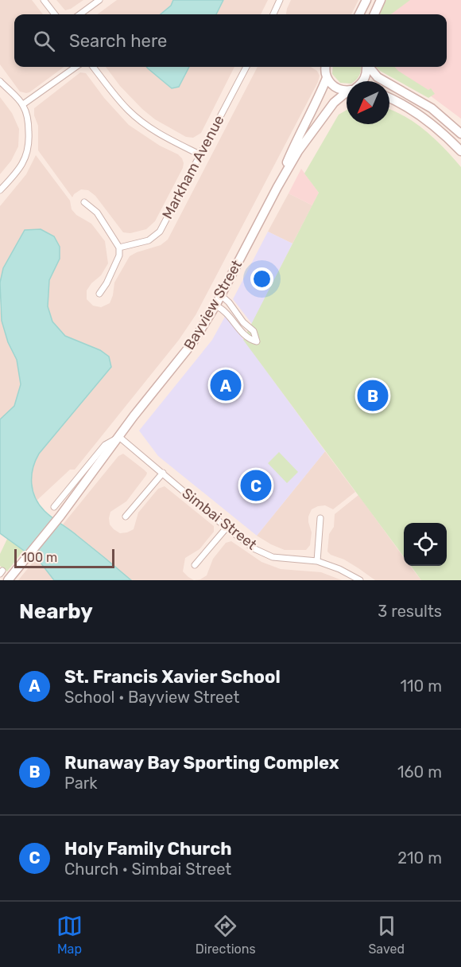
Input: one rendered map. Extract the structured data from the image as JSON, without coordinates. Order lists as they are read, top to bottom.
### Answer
{
  "streets": {
    "main road": ["Bayview Street"],
    "street": ["Markham Avenue", "Simbai Street"]
  },
  "crossings": [
    ["Bayview Street", "Simbai Street"]
  ],
  "scale_bar": "100 m",
  "north": "bottom left",
  "page": {
    "search": "Search here",
    "pins": ["A", "B", "C"],
    "scale": "100 m",
    "heading": ["Nearby", "3 results"],
    "list": [
      {
        "mark": "A",
        "name": "St. Francis Xavier School",
        "note": "School · Bayview Street",
        "value": "110 m"
      },
      {
        "mark": "B",
        "name": "Runaway Bay Sporting Complex",
        "note": "Park",
        "value": "160 m"
      },
      {
        "mark": "C",
        "name": "Holy Family Church",
        "note": "Church · Simbai Street",
        "value": "210 m"
      }
    ],
    "nav": ["Map", "Directions", "Saved"]
  }
}
